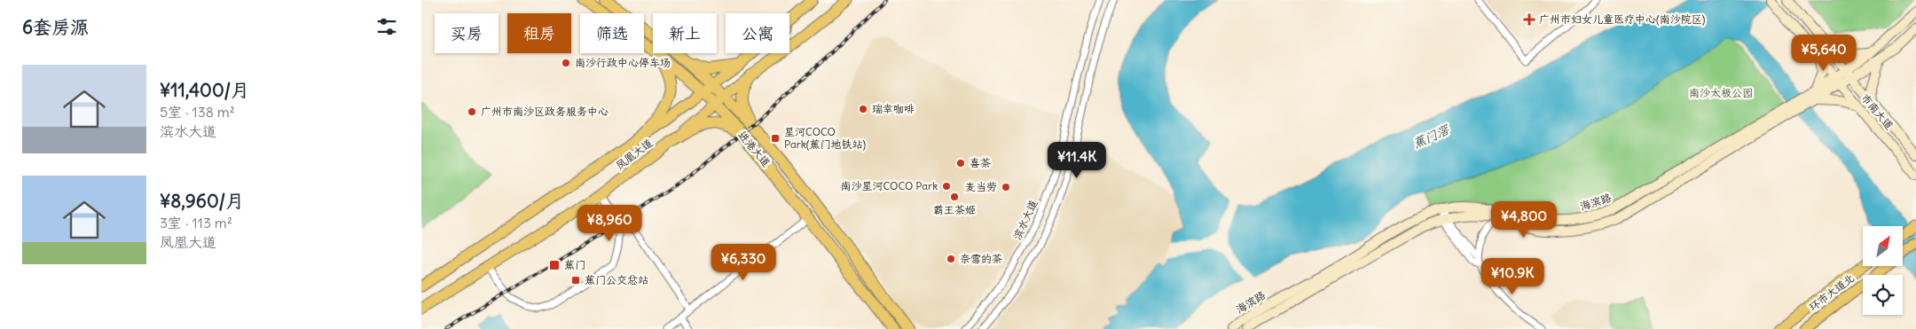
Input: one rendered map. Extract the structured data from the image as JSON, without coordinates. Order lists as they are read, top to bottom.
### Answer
{
  "streets": {
    "highway": ["进港大道"],
    "main road": ["凤凰大道", "环市大道北"],
    "street": ["市南大道", "海滨路", "滨水大道"]
  },
  "crossings": [
    ["市南大道", "海滨路"],
    ["进港大道", "凤凰大道"]
  ],
  "water": ["蕉门滘"],
  "parks": ["南沙太极公园"],
  "places": {
    "health": ["广州市妇女儿童医疗中心(南沙院区)"],
    "other": [
      "南沙行政中心停车场",
      "瑞幸咖啡",
      "广州市南沙区政务服务中心",
      "喜茶",
      "南沙星河COCO Park",
      "麦当劳",
      "霸王茶姬",
      "奈雪的茶"
    ],
    "transit": ["星河COCO Park(蕉门地铁站)", "蕉门", "蕉门公交总站"]
  },
  "north": "top right",
  "page": {
    "heading": "6套房源",
    "chip": [
      "买房",
      "租房",
      "筛选",
      "新上",
      "公寓"
    ],
    "price": [
      "¥5,640",
      "¥11.4K",
      "¥4,800",
      "¥8,960",
      "¥6,330",
      "¥10.9K"
    ],
    "list": [
      {
        "name": "¥11,400/月",
        "note": "5室 · 138 m² · 滨水大道"
      },
      {
        "name": "¥8,960/月",
        "note": "3室 · 113 m² · 凤凰大道"
      }
    ]
  }
}
